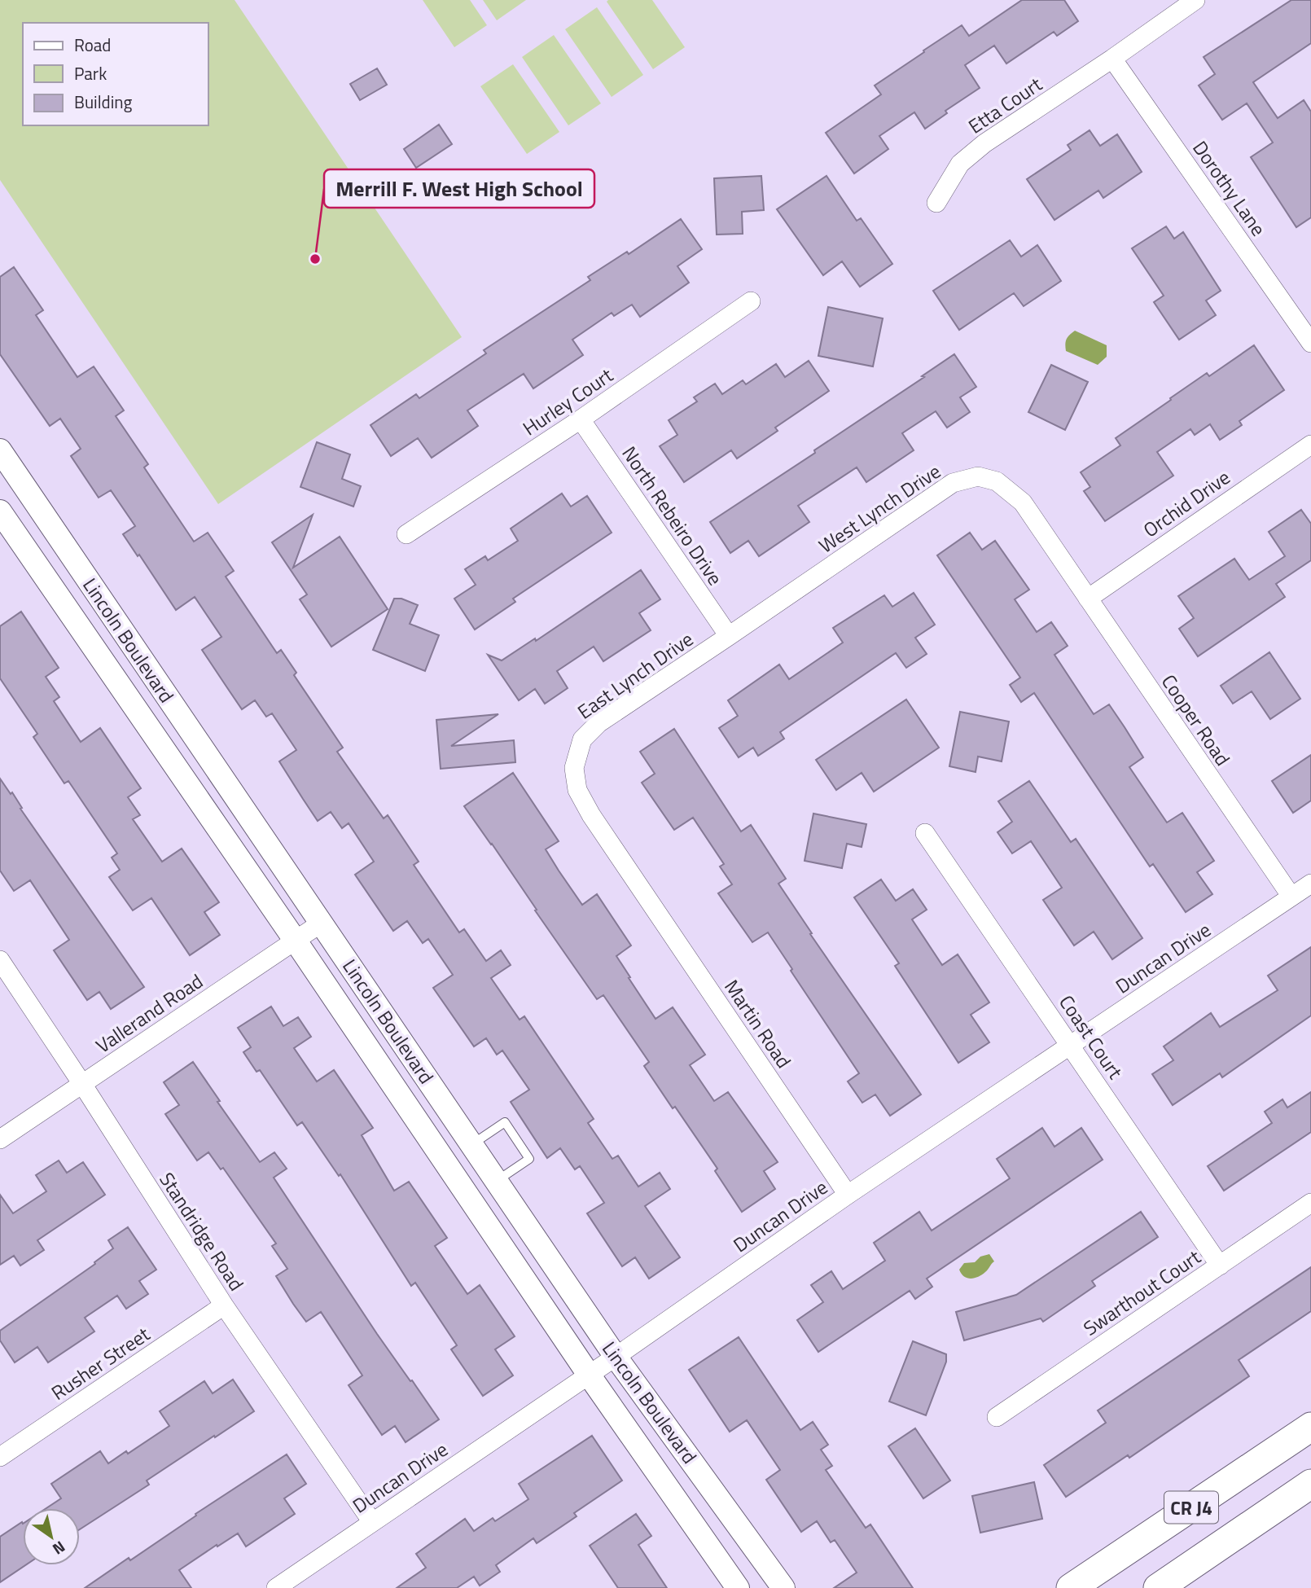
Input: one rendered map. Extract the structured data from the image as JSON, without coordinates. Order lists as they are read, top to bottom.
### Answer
{
  "streets": {
    "main road": ["CR J4"],
    "street": [
      "Etta Court",
      "Dorothy Lane",
      "Hurley Court",
      "Orchid Drive",
      "West Lynch Drive",
      "North Rebeiro Drive",
      "Lincoln Boulevard",
      "East Lynch Drive",
      "Cooper Road",
      "Duncan Drive",
      "Vallerand Road",
      "Martin Road",
      "Coast Court",
      "Standridge Road",
      "Swarthout Court",
      "Rusher Street"
    ]
  },
  "crossings": [
    ["Etta Court", "Dorothy Lane"],
    ["Hurley Court", "North Rebeiro Drive"],
    ["Orchid Drive", "Cooper Road"],
    ["West Lynch Drive", "North Rebeiro Drive"],
    ["West Lynch Drive", "East Lynch Drive"],
    ["West Lynch Drive", "Cooper Road"],
    ["North Rebeiro Drive", "East Lynch Drive"],
    ["Lincoln Boulevard", "Duncan Drive"],
    ["Lincoln Boulevard", "Vallerand Road"],
    ["East Lynch Drive", "Martin Road"],
    ["Cooper Road", "Duncan Drive"],
    ["Duncan Drive", "Martin Road"],
    ["Duncan Drive", "Coast Court"],
    ["Duncan Drive", "Standridge Road"],
    ["Vallerand Road", "Standridge Road"],
    ["Coast Court", "Swarthout Court"],
    ["Standridge Road", "Rusher Street"]
  ],
  "places": ["Merrill F. West High School"],
  "legend": ["Road", "Park", "Building"],
  "north": "bottom right"
}
